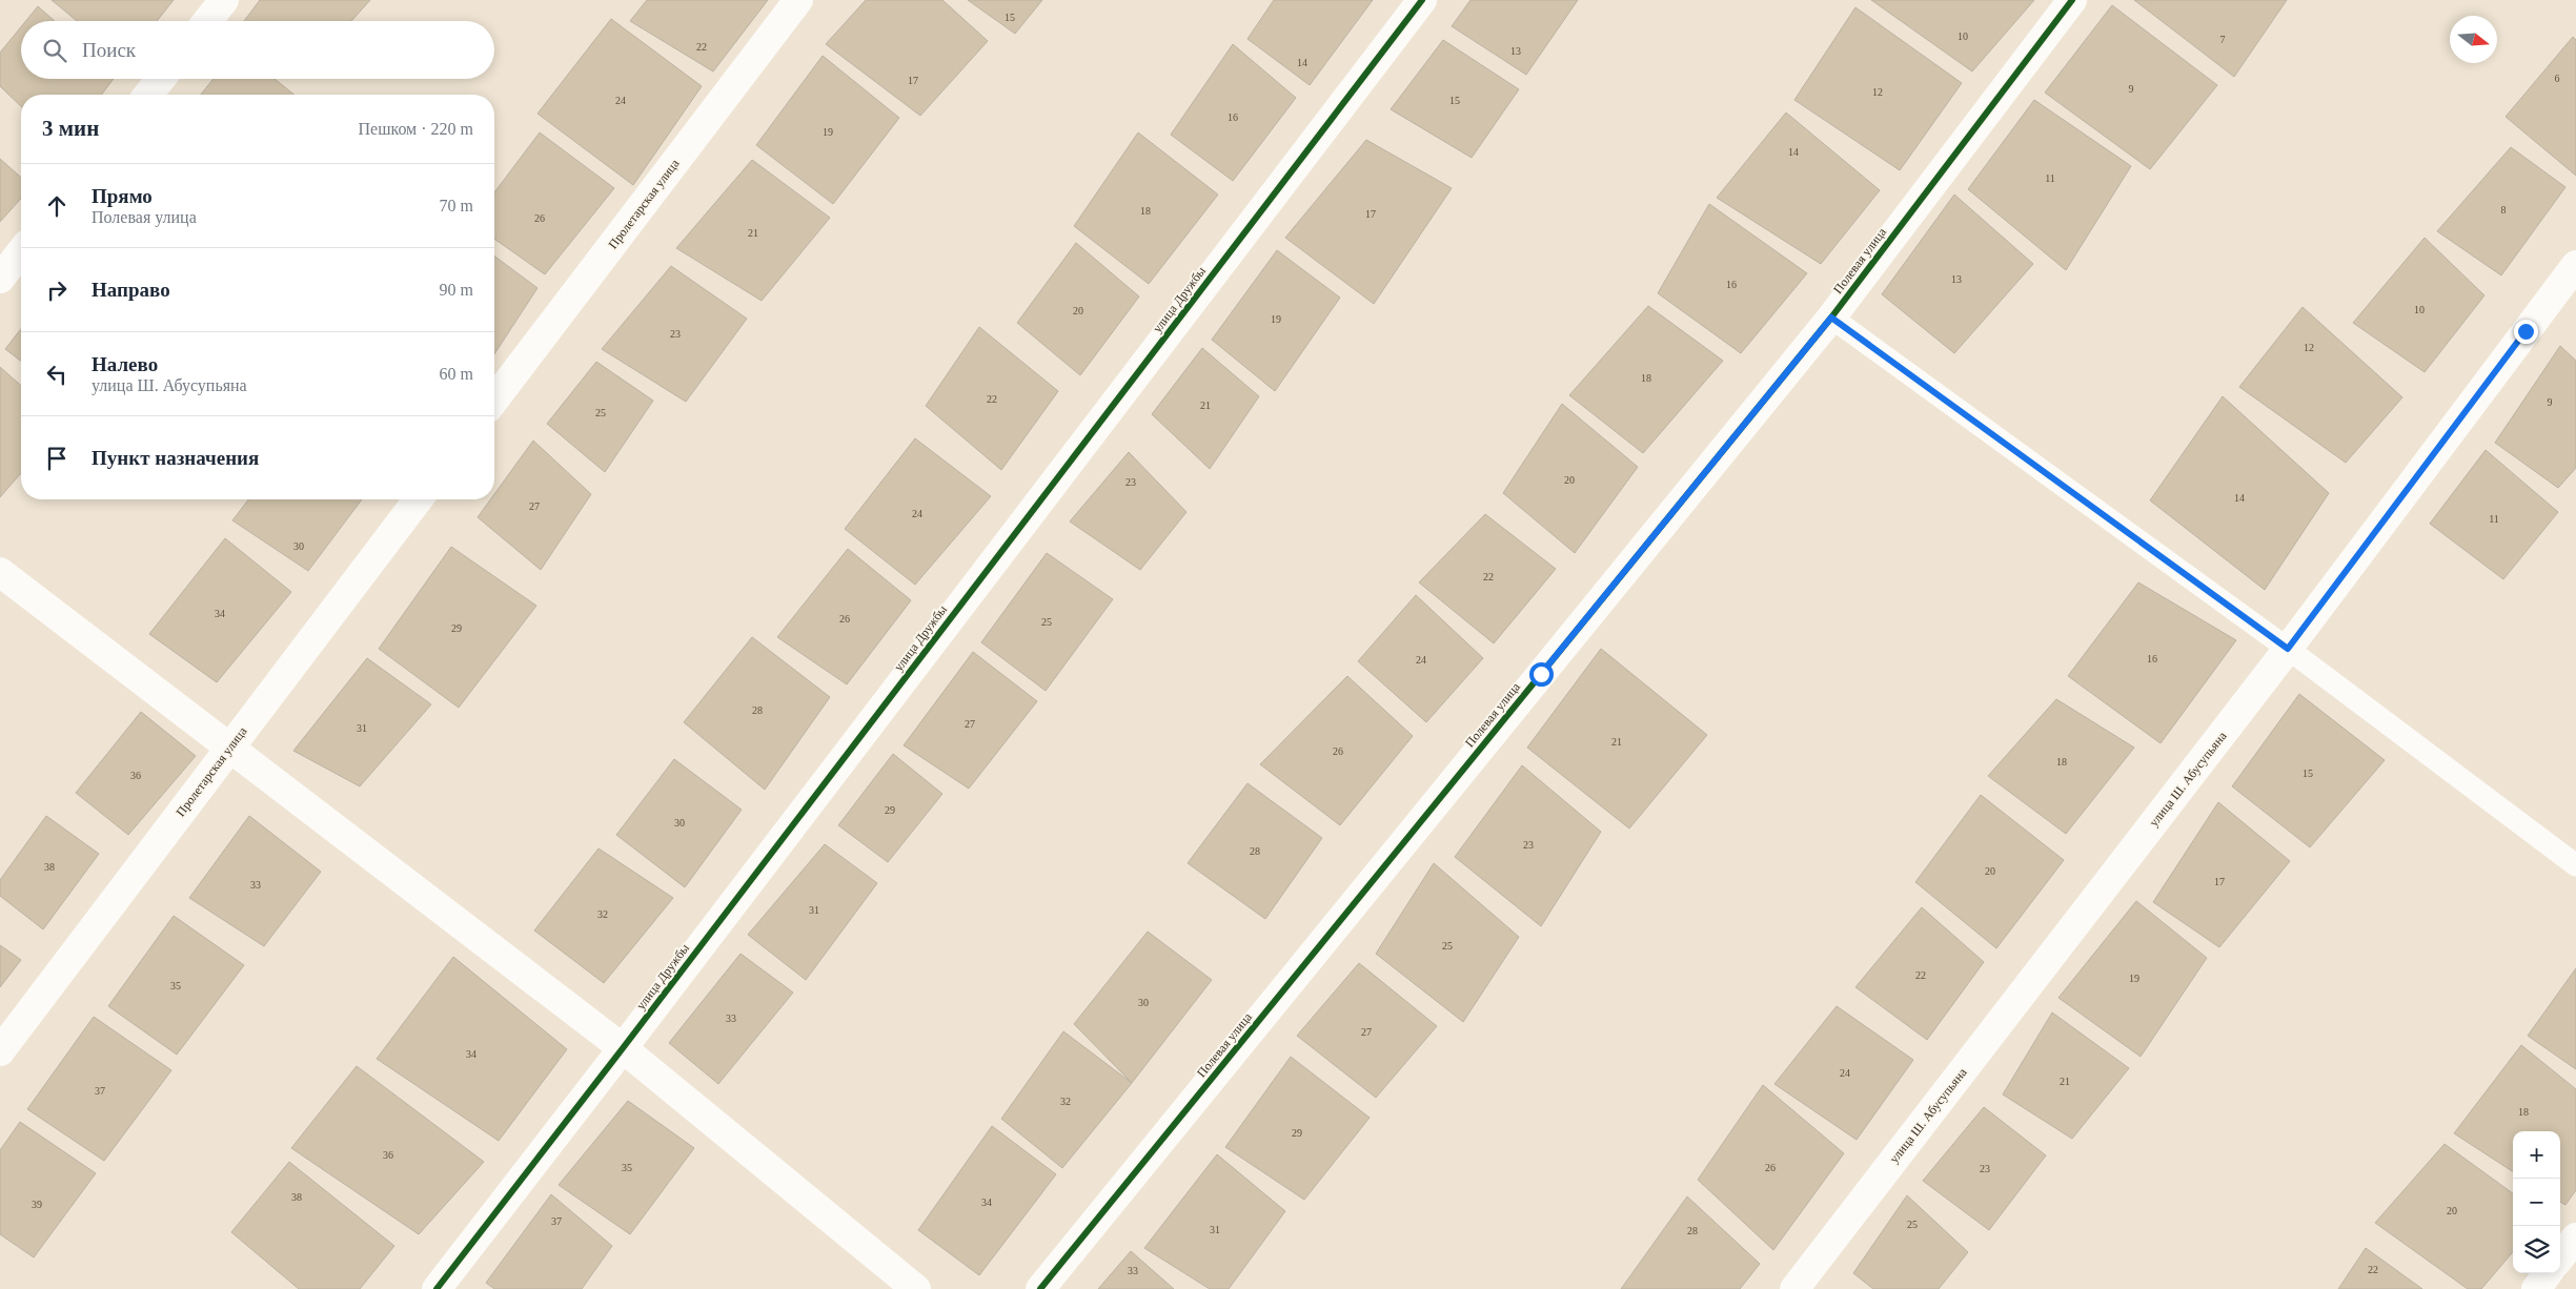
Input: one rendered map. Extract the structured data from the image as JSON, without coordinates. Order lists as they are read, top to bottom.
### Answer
{
  "streets": {
    "street": [
      "Пролетарская улица",
      "Полевая улица",
      "улица Дружбы",
      "улица Ш. Абусупьяна"
    ]
  },
  "house_numbers": [
    "15",
    "10",
    "7",
    "22",
    "13",
    "14",
    "6",
    "17",
    "9",
    "12",
    "24",
    "15",
    "16",
    "19",
    "14",
    "11",
    "8",
    "18",
    "17",
    "26",
    "21",
    "13",
    "16",
    "10",
    "20",
    "19",
    "23",
    "12",
    "18",
    "22",
    "9",
    "21",
    "25",
    "20",
    "23",
    "14",
    "27",
    "24",
    "11",
    "30",
    "22",
    "34",
    "26",
    "25",
    "29",
    "16",
    "24",
    "28",
    "27",
    "31",
    "21",
    "26",
    "18",
    "15",
    "36",
    "29",
    "30",
    "23",
    "28",
    "38",
    "20",
    "17",
    "33",
    "31",
    "32",
    "25",
    "22",
    "19",
    "35",
    "30",
    "33",
    "27",
    "34",
    "24",
    "21",
    "37",
    "32",
    "18",
    "29",
    "36",
    "35",
    "26",
    "23",
    "38",
    "34",
    "39",
    "20",
    "37",
    "25",
    "31",
    "28",
    "22",
    "33"
  ],
  "north": "right",
  "page": {
    "search": "Поиск",
    "heading": ["3 мин", "Пешком · 220 m"],
    "list": [
      ["Прямо", "Полевая улица", "70 m"],
      ["Направо", "90 m"],
      ["Налево", "улица Ш. Абусупьяна", "60 m"],
      "Пункт назначения"
    ],
    "map_buttons": ["+", "−"]
  }
}
